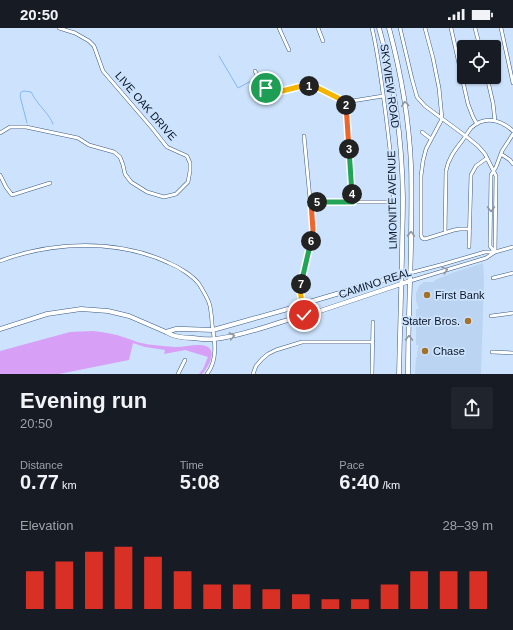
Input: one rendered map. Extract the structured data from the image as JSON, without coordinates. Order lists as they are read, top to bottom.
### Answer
{
  "streets": {
    "main road": ["LIMONITE AVENUE", "CAMINO REAL"],
    "street": ["SKYVIEW ROAD", "LIVE OAK DRIVE"]
  },
  "crossings": [
    ["LIMONITE AVENUE", "CAMINO REAL"]
  ],
  "places": ["First Bank", "Stater Bros.", "Chase"],
  "page": {
    "status": "20:50",
    "pins": [
      "1",
      "2",
      "3",
      "4",
      "5",
      "6",
      "7"
    ],
    "heading": ["Evening run", "20:50"],
    "stats": [
      ["Distance", "0.77 km"],
      ["Time", "5:08"],
      ["Pace", "6:40 /km"]
    ],
    "chart": ["Elevation", "28–39 m"]
  }
}
